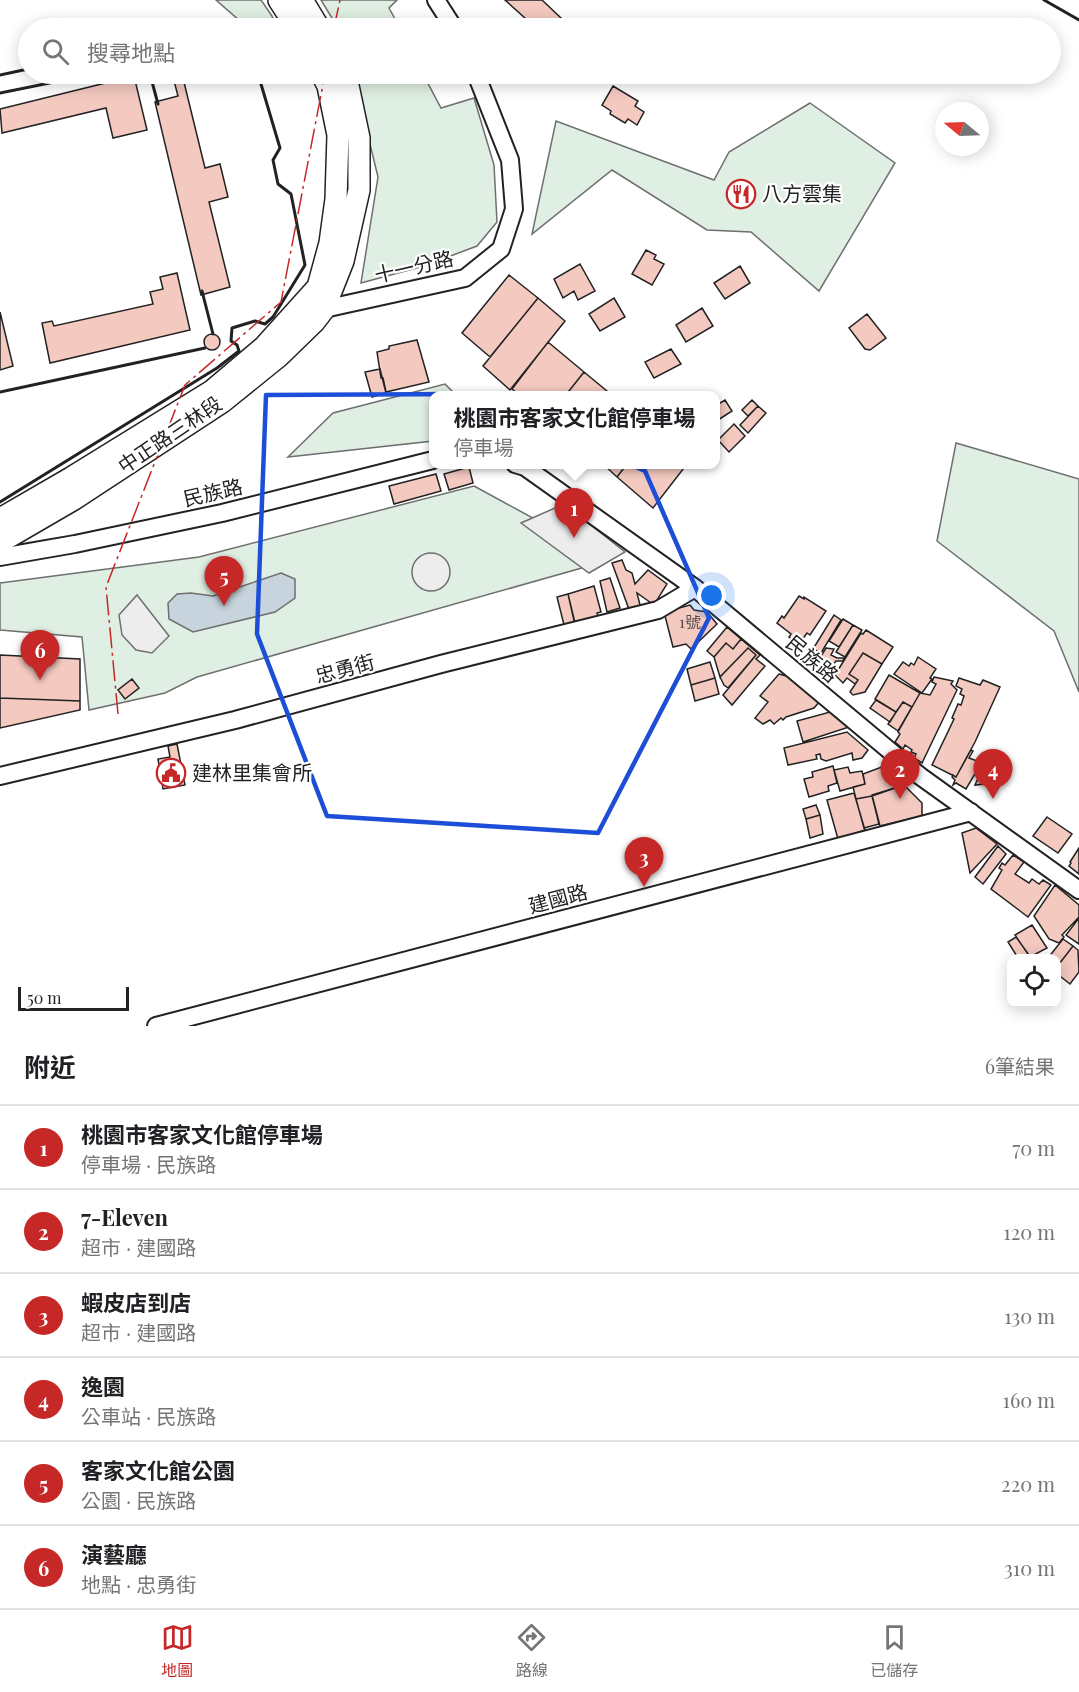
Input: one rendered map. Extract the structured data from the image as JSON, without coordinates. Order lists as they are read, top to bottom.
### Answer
{
  "streets": {
    "main road": ["中正路三林段"],
    "street": [
      "十一分路",
      "民族路",
      "忠勇街",
      "建國路"
    ]
  },
  "crossings": [
    ["十一分路", "中正路三林段"],
    ["民族路", "忠勇街"],
    ["民族路", "建國路"]
  ],
  "places": {
    "restaurant": ["八方雲集"],
    "public building": ["建林里集會所"]
  },
  "house_numbers": ["1號"],
  "scale_bar": "50 m",
  "north": "left",
  "page": {
    "search": "搜尋地點",
    "popup": ["桃園市客家文化館停車場", "停車場"],
    "pins": [
      "1",
      "5",
      "6",
      "2",
      "4",
      "3"
    ],
    "scale": "50 m",
    "heading": ["附近", "6筆結果"],
    "list": [
      {
        "mark": "1",
        "name": "桃園市客家文化館停車場",
        "note": "停車場 · 民族路",
        "value": "70 m"
      },
      {
        "mark": "2",
        "name": "7-Eleven",
        "note": "超市 · 建國路",
        "value": "120 m"
      },
      {
        "mark": "3",
        "name": "蝦皮店到店",
        "note": "超市 · 建國路",
        "value": "130 m"
      },
      {
        "mark": "4",
        "name": "逸園",
        "note": "公車站 · 民族路",
        "value": "160 m"
      },
      {
        "mark": "5",
        "name": "客家文化館公園",
        "note": "公園 · 民族路",
        "value": "220 m"
      },
      {
        "mark": "6",
        "name": "演藝廳",
        "note": "地點 · 忠勇街",
        "value": "310 m"
      }
    ],
    "nav": ["地圖", "路線", "已儲存"]
  }
}
